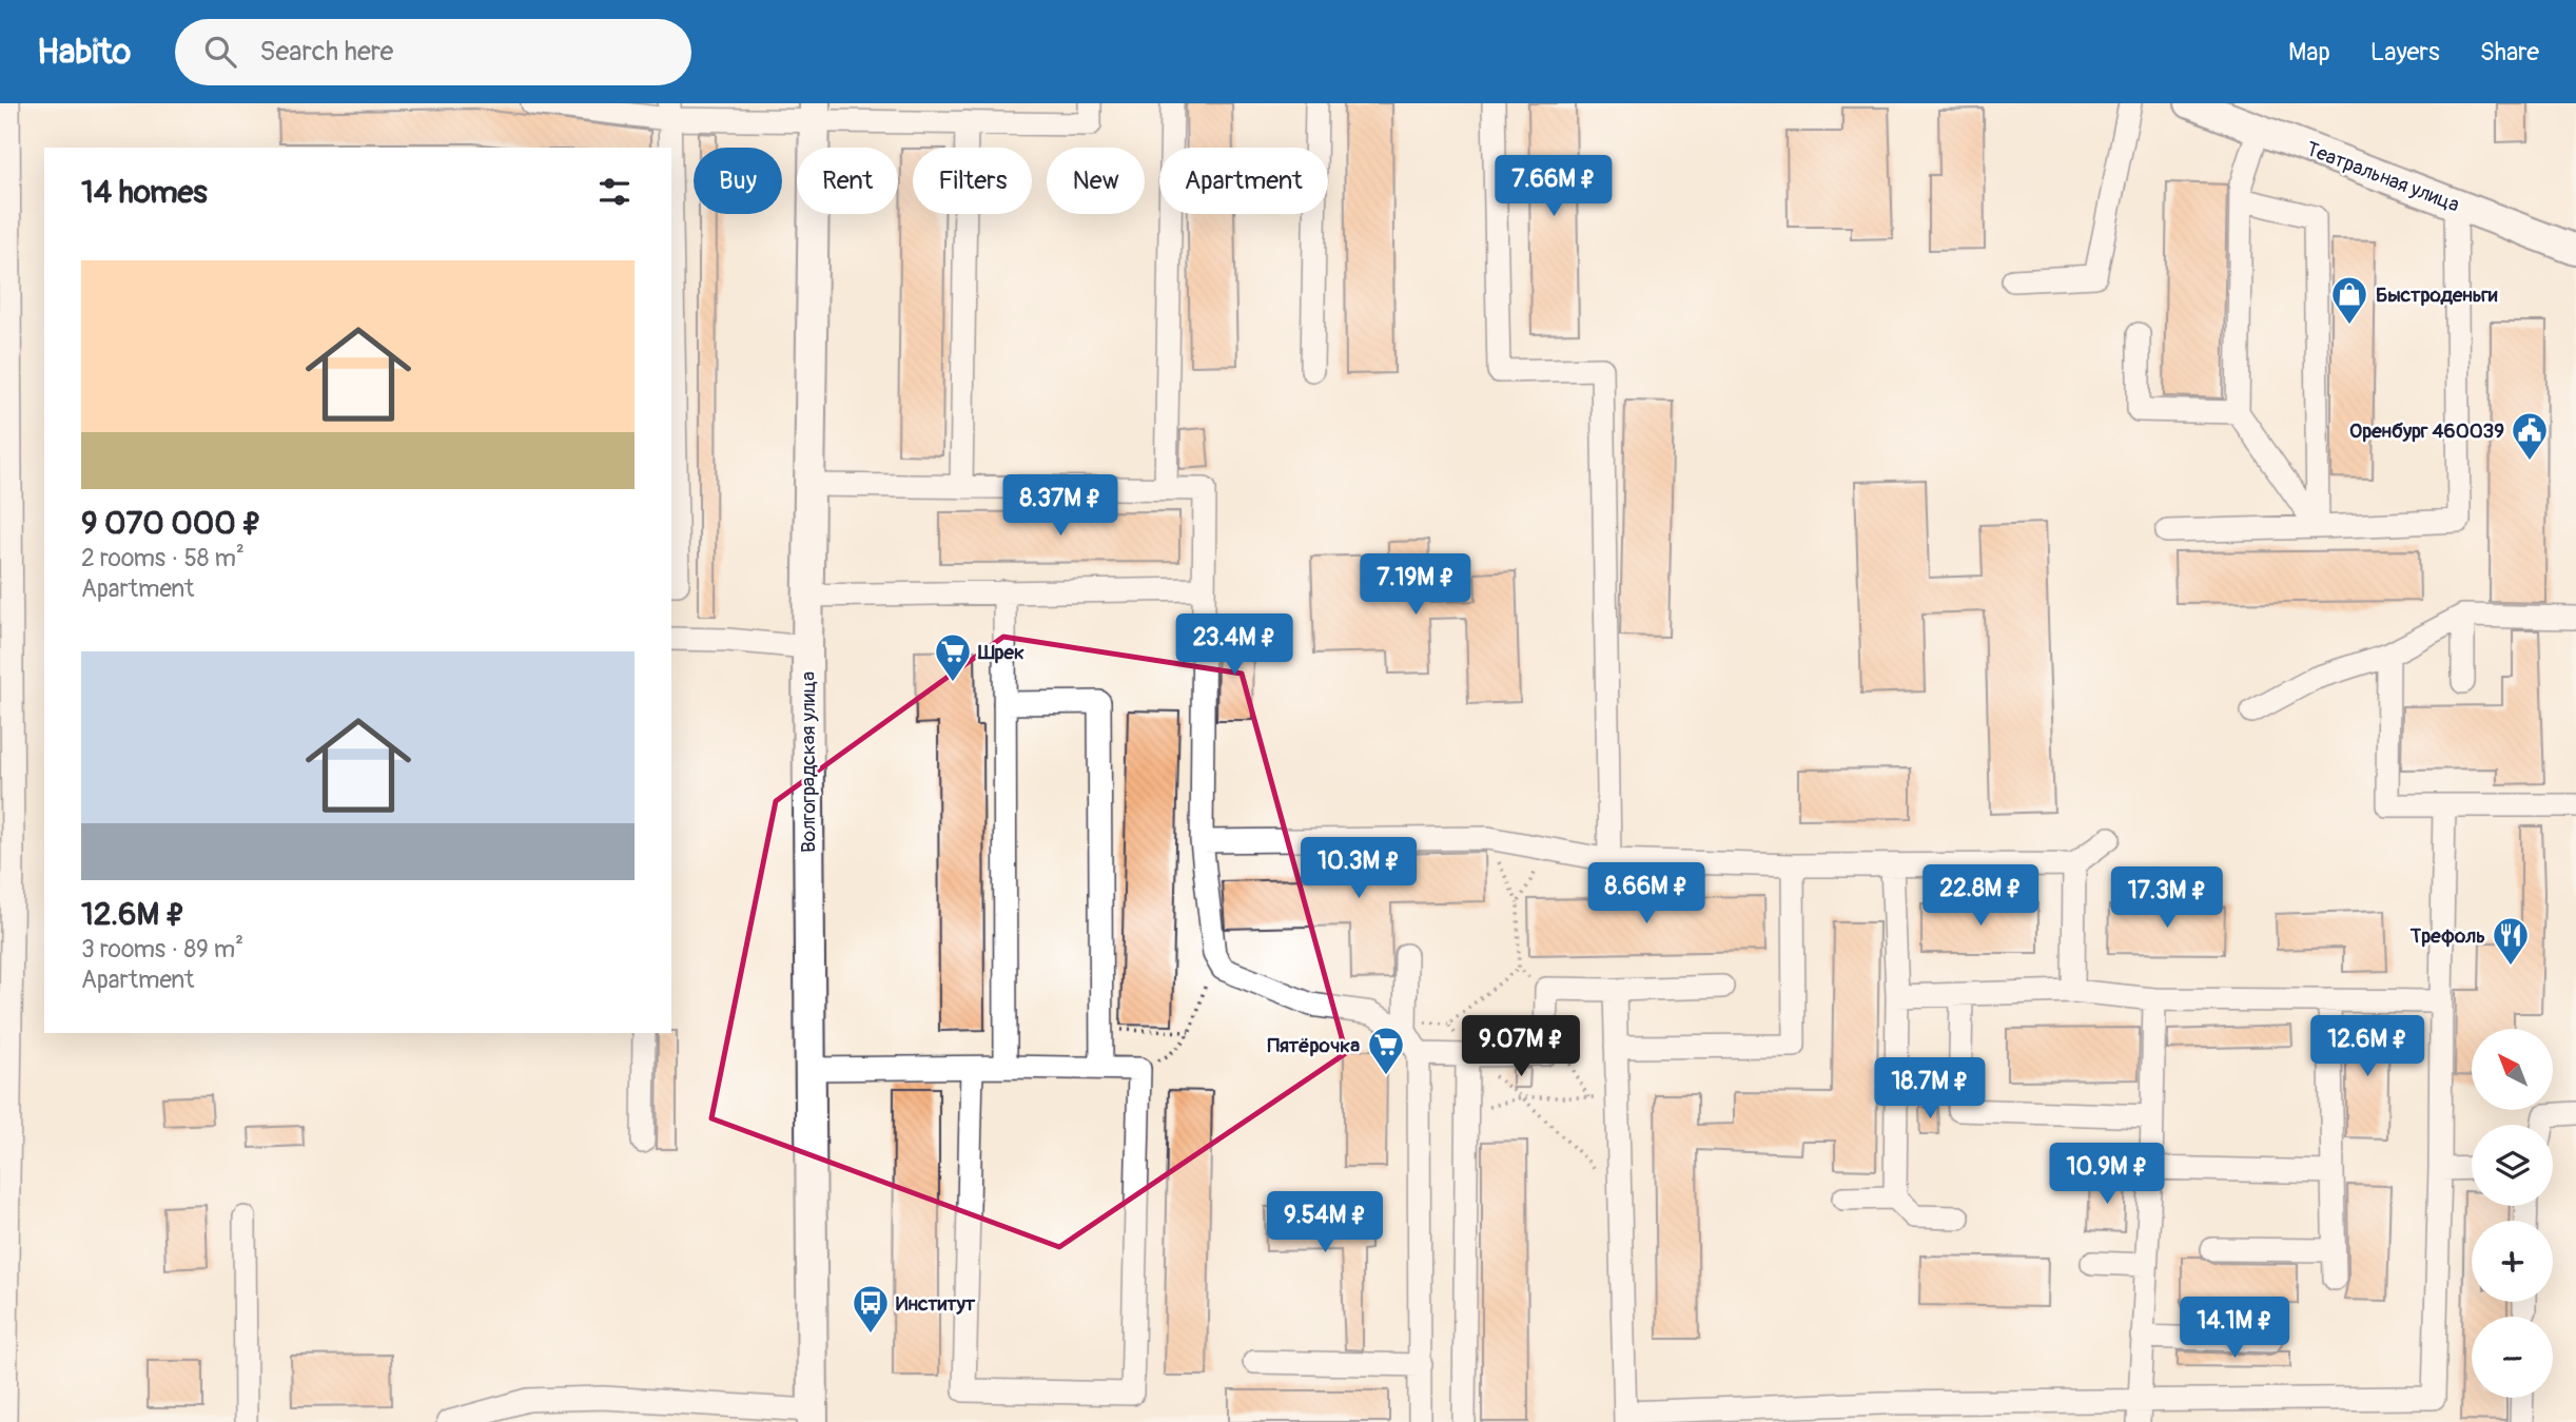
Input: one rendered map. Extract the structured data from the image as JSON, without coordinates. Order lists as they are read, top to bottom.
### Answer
{
  "streets": {
    "main road": ["Театральная улица", "Волгоградская улица"]
  },
  "places": {
    "shop": ["Быстроденьги"],
    "public building": ["Оренбург 460039"],
    "supermarket": ["Шрек", "Пятёрочка"],
    "restaurant": ["Трефоль"],
    "bus stop": ["Институт"]
  },
  "north": "top left",
  "page": {
    "header": "Habito",
    "search": "Search here",
    "nav": ["Map", "Layers", "Share"],
    "chip": [
      "Buy",
      "Rent",
      "Filters",
      "New",
      "Apartment"
    ],
    "heading": "14 homes",
    "price": [
      "7.66M ₽",
      "8.37M ₽",
      "7.19M ₽",
      "23.4M ₽",
      "10.3M ₽",
      "8.66M ₽",
      "22.8M ₽",
      "17.3M ₽",
      "9.07M ₽",
      "12.6M ₽",
      "18.7M ₽",
      "10.9M ₽",
      "9.54M ₽",
      "14.1M ₽"
    ],
    "list": [
      {
        "name": "9 070 000 ₽",
        "note": "2 rooms · 58 m² · Apartment"
      },
      {
        "name": "12.6M ₽",
        "note": "3 rooms · 89 m² · Apartment"
      }
    ],
    "map_buttons": ["+", "−"]
  }
}
